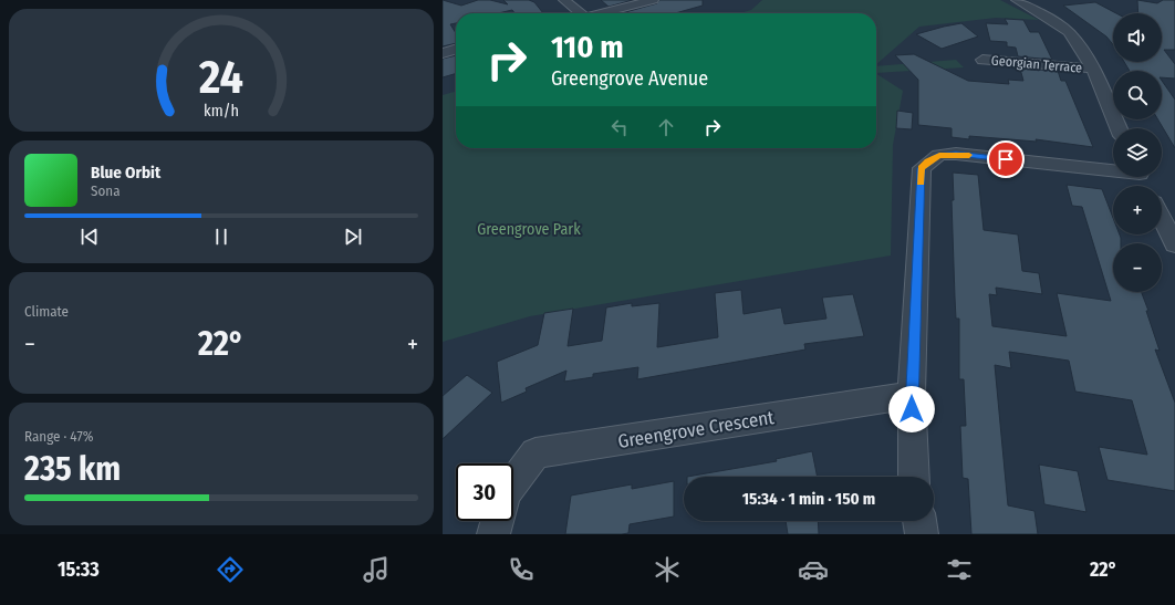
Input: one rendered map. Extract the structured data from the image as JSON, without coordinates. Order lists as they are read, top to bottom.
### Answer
{
  "streets": {
    "street": ["Georgian Terrace", "Greengrove Crescent"]
  },
  "parks": ["Greengrove Park"],
  "page": {
    "map_buttons": ["+", "−"],
    "turn": ["110 m", "Greengrove Avenue"],
    "song": ["Blue Orbit", "Sona"],
    "tile": [
      "Climate",
      ["Range · 47%", "235 km"]
    ],
    "heat": ["−", "22°", "+"],
    "limit": "30",
    "trip": "15:34 · 1 min · 150 m",
    "tabs": ["15:33", "22°"],
    "gauge": ["24", "km/h"]
  }
}
